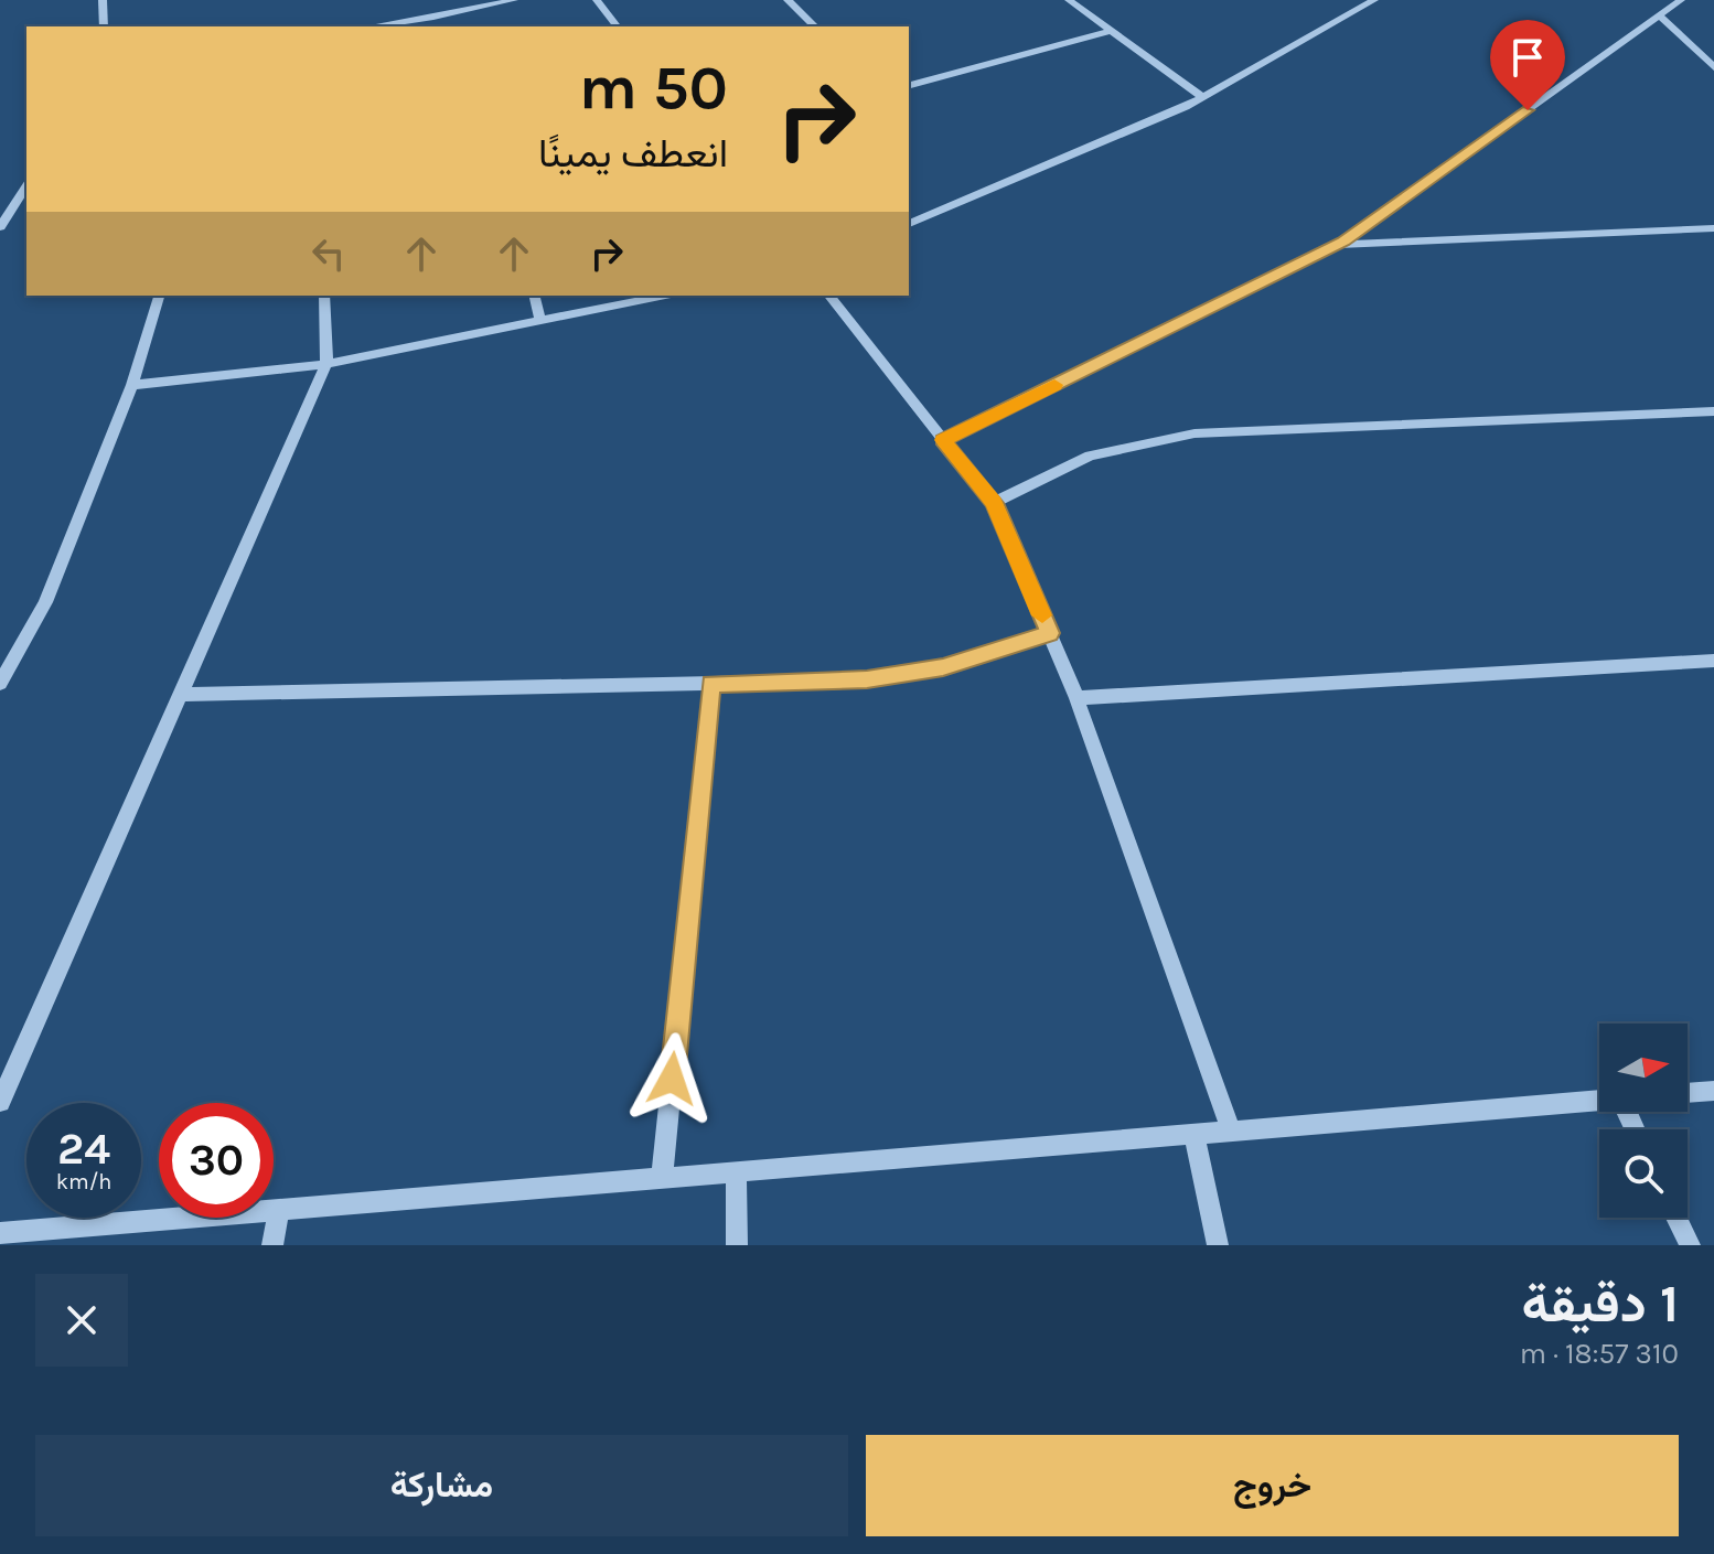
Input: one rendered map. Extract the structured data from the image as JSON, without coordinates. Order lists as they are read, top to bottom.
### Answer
{
  "north": "right",
  "page": {
    "turn": ["50 m", "انعطف يمينًا"],
    "speed": "24 km/h",
    "limit": "30",
    "heading": ["1 دقيقة", "310 m · 18:57"],
    "buttons": ["خروج", "مشاركة"]
  }
}
